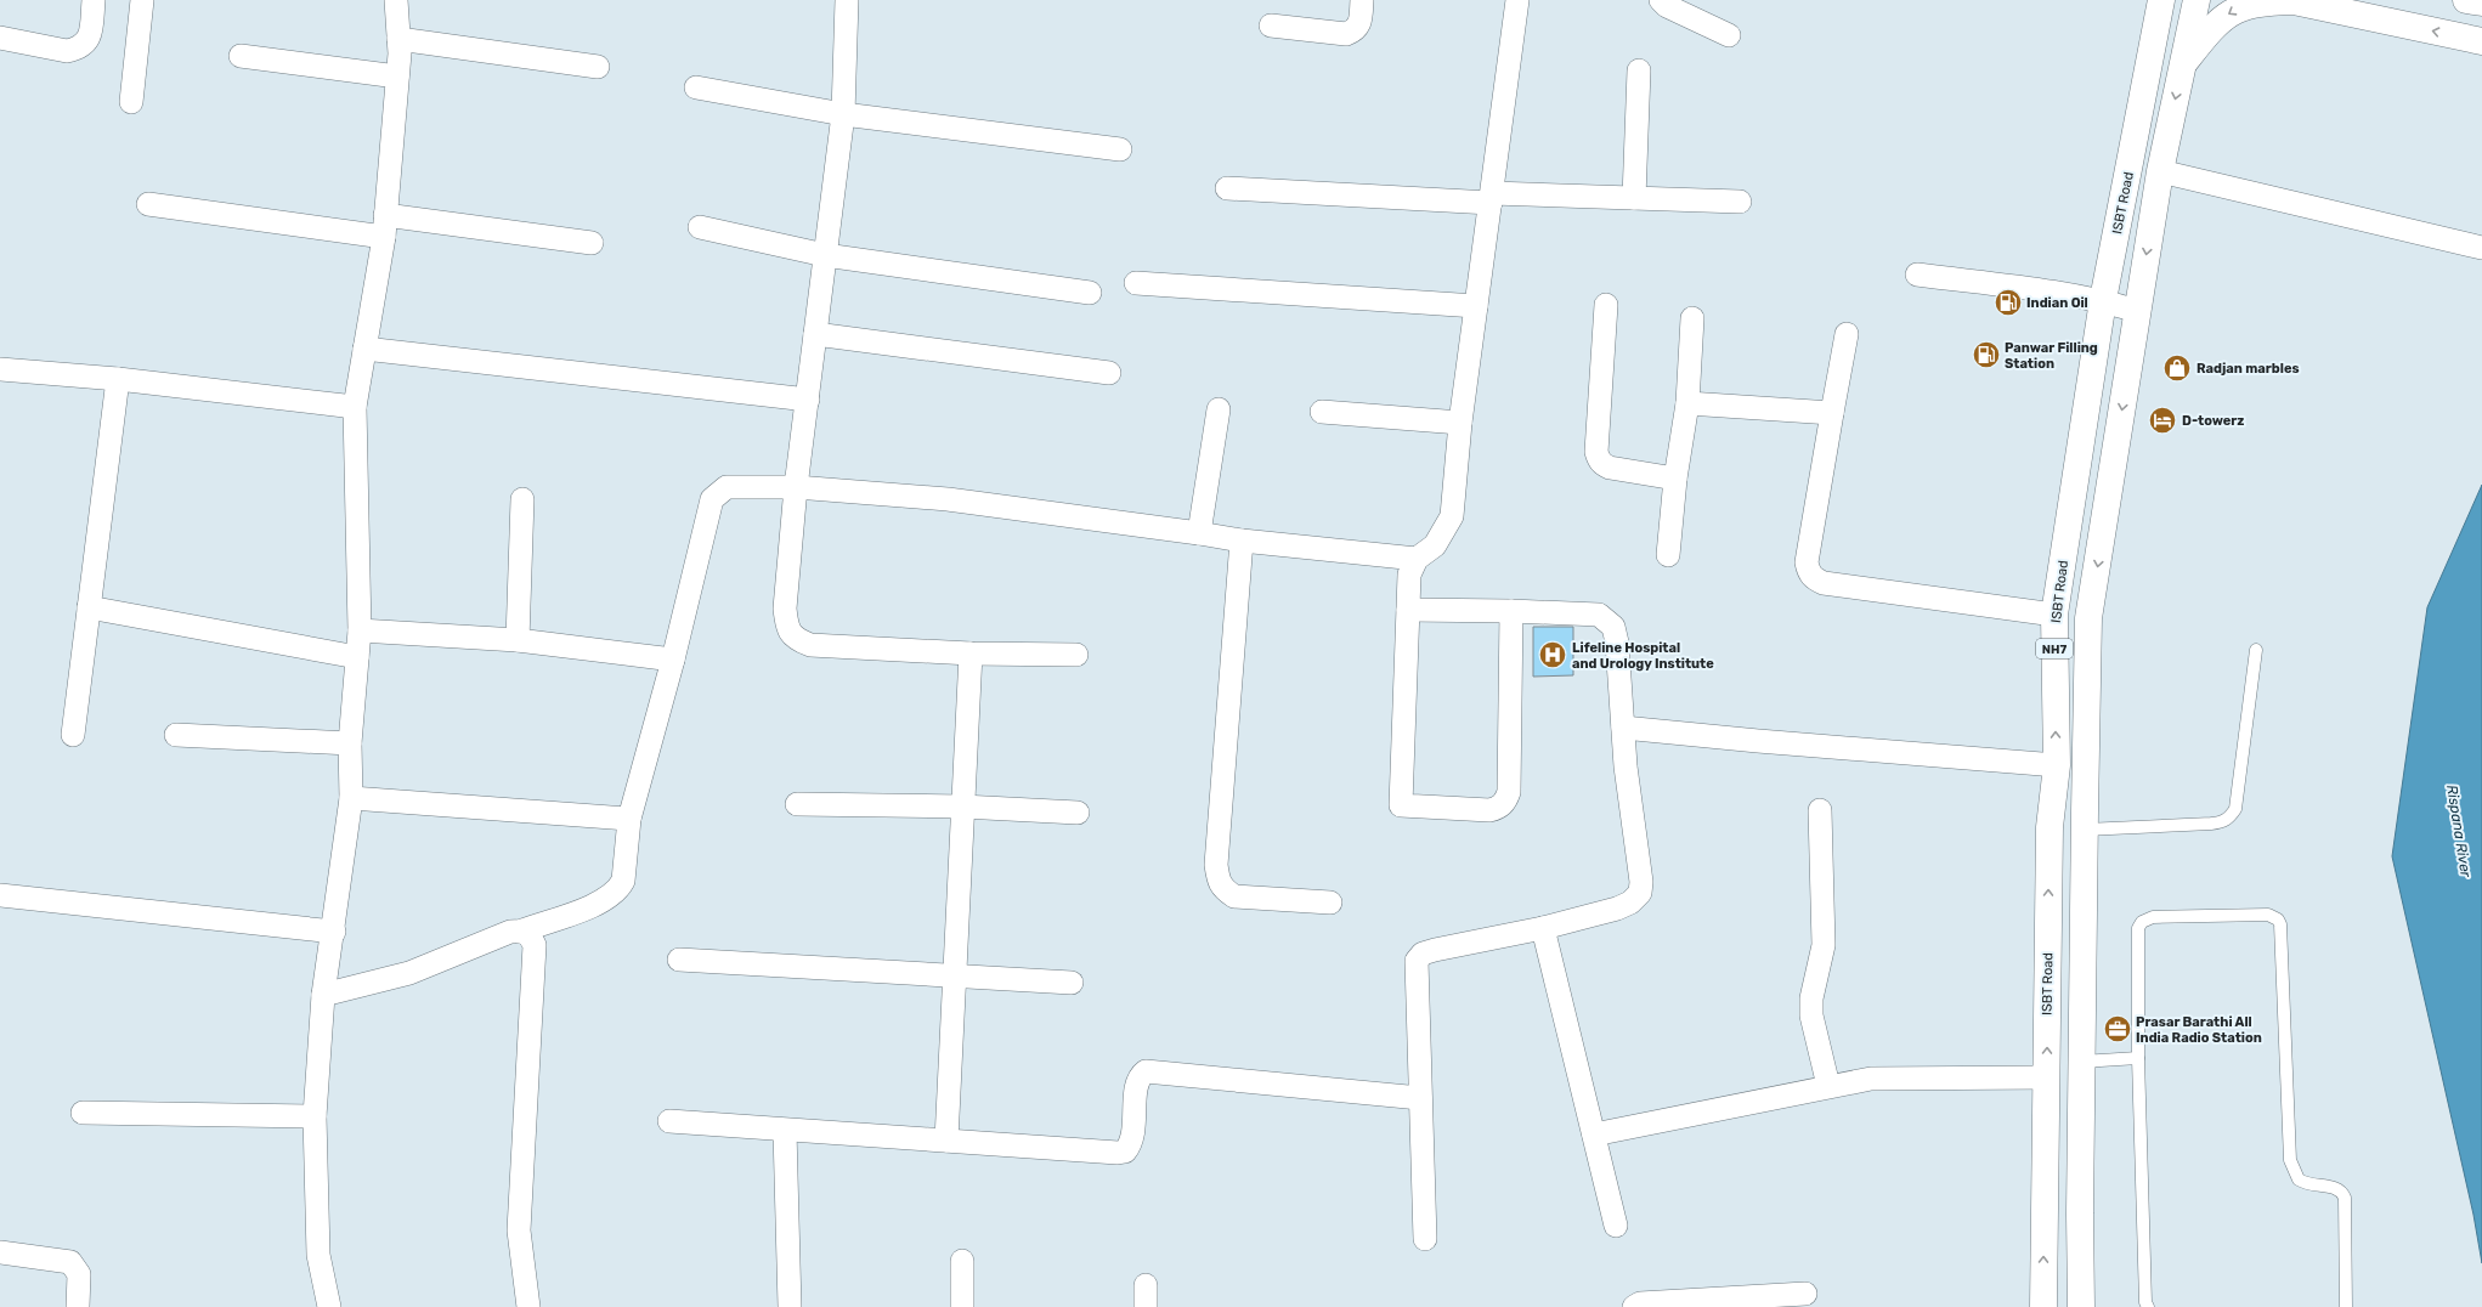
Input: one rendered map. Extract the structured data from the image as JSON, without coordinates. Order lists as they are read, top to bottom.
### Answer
{
  "streets": {
    "highway": ["ISBT Road", "NH7"]
  },
  "water": ["Rispana River"],
  "places": {
    "fuel station": ["Indian Oil", "Panwar Filling Station"],
    "shop": ["Radjan marbles"],
    "hotel": ["D-towerz"],
    "hospital": ["Lifeline Hospital and Urology Institute"],
    "office": ["Prasar Barathi All India Radio Station"]
  }
}
